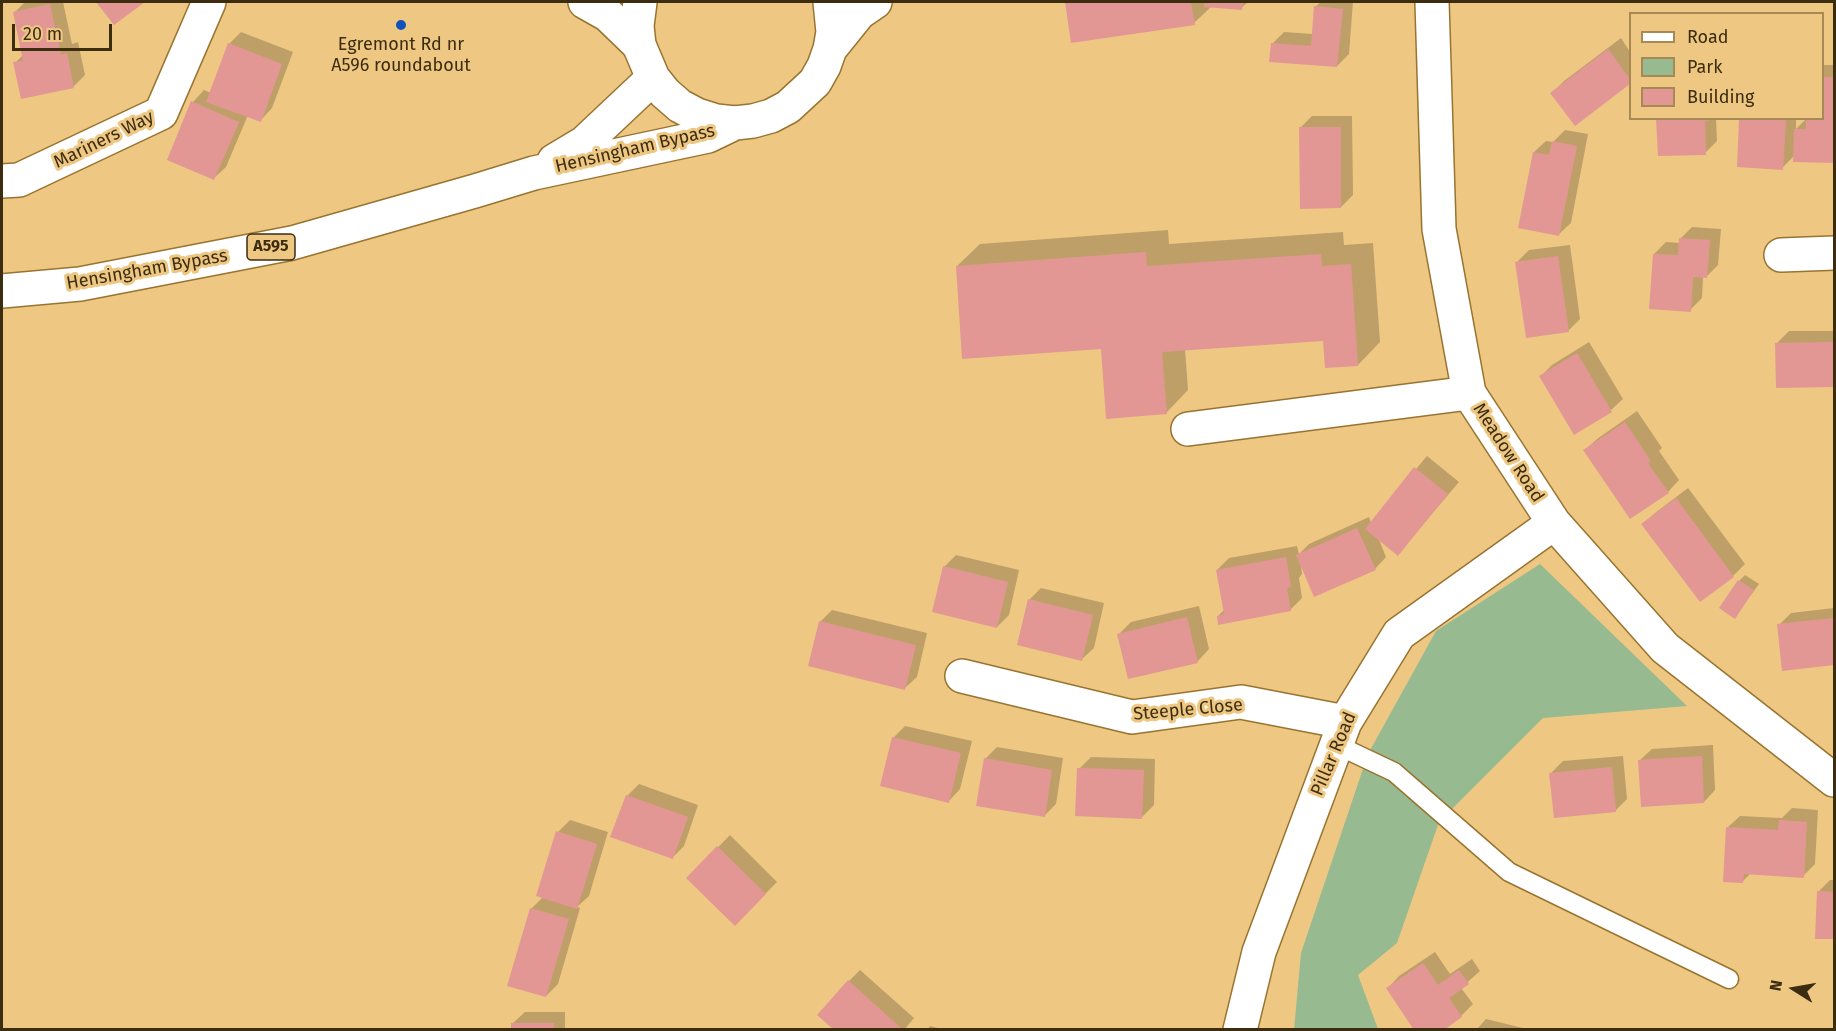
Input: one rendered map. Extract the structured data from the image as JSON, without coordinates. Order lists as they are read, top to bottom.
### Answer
{
  "streets": {
    "main road": [
      "Mariners Way",
      "Hensingham Bypass",
      "A595",
      "Meadow Road",
      "Steeple Close",
      "Pillar Road"
    ]
  },
  "crossings": [
    ["Hensingham Bypass", "A595"],
    ["Meadow Road", "Pillar Road"],
    ["Steeple Close", "Pillar Road"]
  ],
  "places": ["Egremont Rd nr A596 roundabout"],
  "legend": ["Road", "Park", "Building"],
  "scale_bar": "20 m",
  "north": "left"
}
